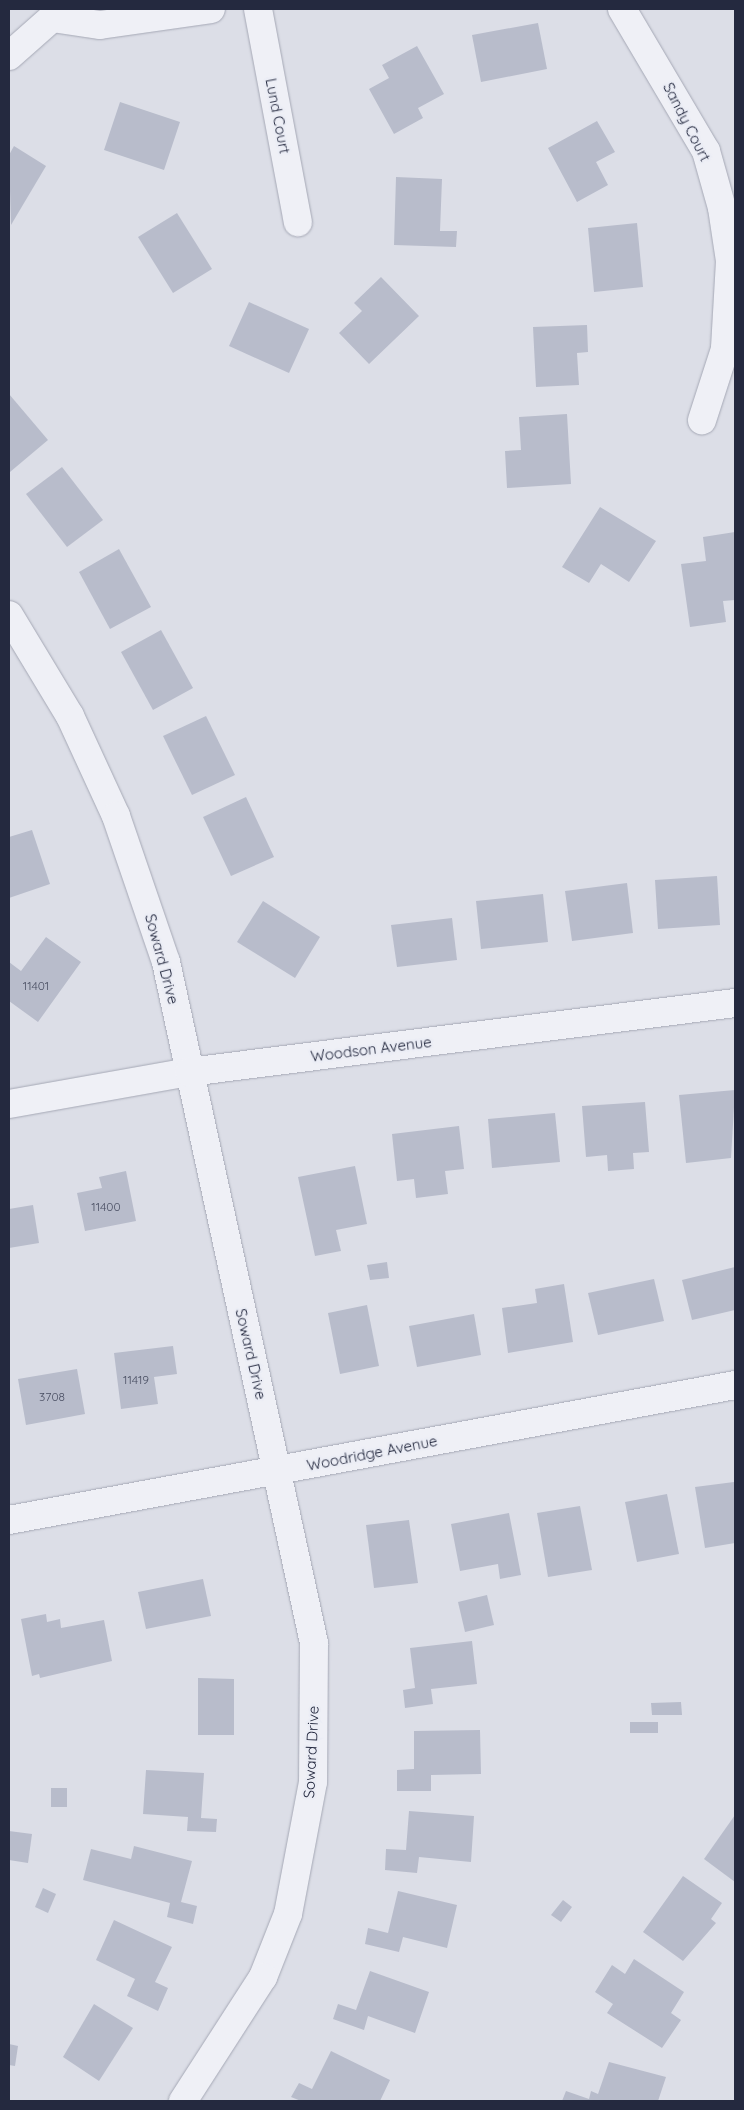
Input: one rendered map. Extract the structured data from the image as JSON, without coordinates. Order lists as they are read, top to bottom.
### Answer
{
  "streets": {
    "street": [
      "Lund Court",
      "Sandy Court",
      "Soward Drive",
      "Woodson Avenue",
      "Woodridge Avenue"
    ]
  },
  "crossings": [
    ["Soward Drive", "Woodson Avenue"],
    ["Soward Drive", "Woodridge Avenue"]
  ],
  "house_numbers": [
    "11401",
    "11400",
    "11419",
    "3708"
  ]
}
